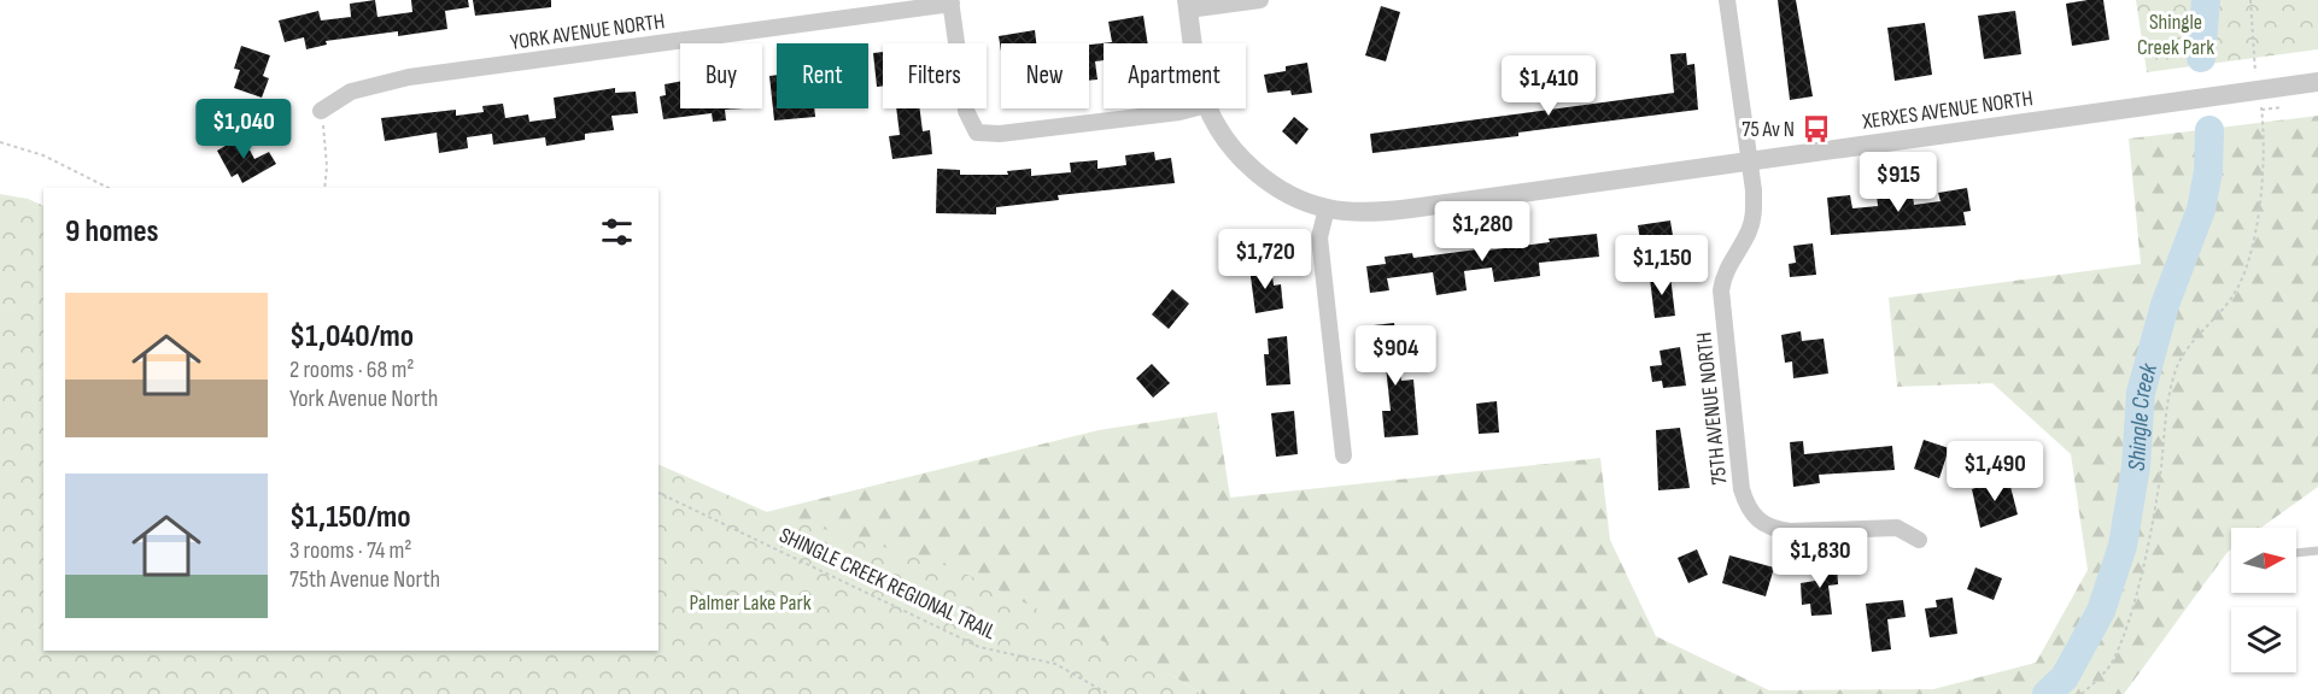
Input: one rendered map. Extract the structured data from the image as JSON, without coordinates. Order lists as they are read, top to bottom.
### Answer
{
  "streets": {
    "street": ["YORK AVENUE NORTH", "XERXES AVENUE NORTH", "75TH AVENUE NORTH"],
    "path": ["SHINGLE CREEK REGIONAL TRAIL"]
  },
  "crossings": [
    ["XERXES AVENUE NORTH", "75TH AVENUE NORTH"]
  ],
  "water": ["Shingle Creek"],
  "parks": ["Shingle Creek Park", "Palmer Lake Park"],
  "places": {
    "bus stop": ["75 Av N"]
  },
  "north": "right",
  "page": {
    "chip": [
      "Buy",
      "Rent",
      "Filters",
      "New",
      "Apartment"
    ],
    "price": [
      "$1,410",
      "$1,040",
      "$915",
      "$1,280",
      "$1,720",
      "$1,150",
      "$904",
      "$1,490",
      "$1,830"
    ],
    "heading": "9 homes",
    "list": [
      {
        "name": "$1,040/mo",
        "note": "2 rooms · 68 m² · York Avenue North"
      },
      {
        "name": "$1,150/mo",
        "note": "3 rooms · 74 m² · 75th Avenue North"
      }
    ]
  }
}
